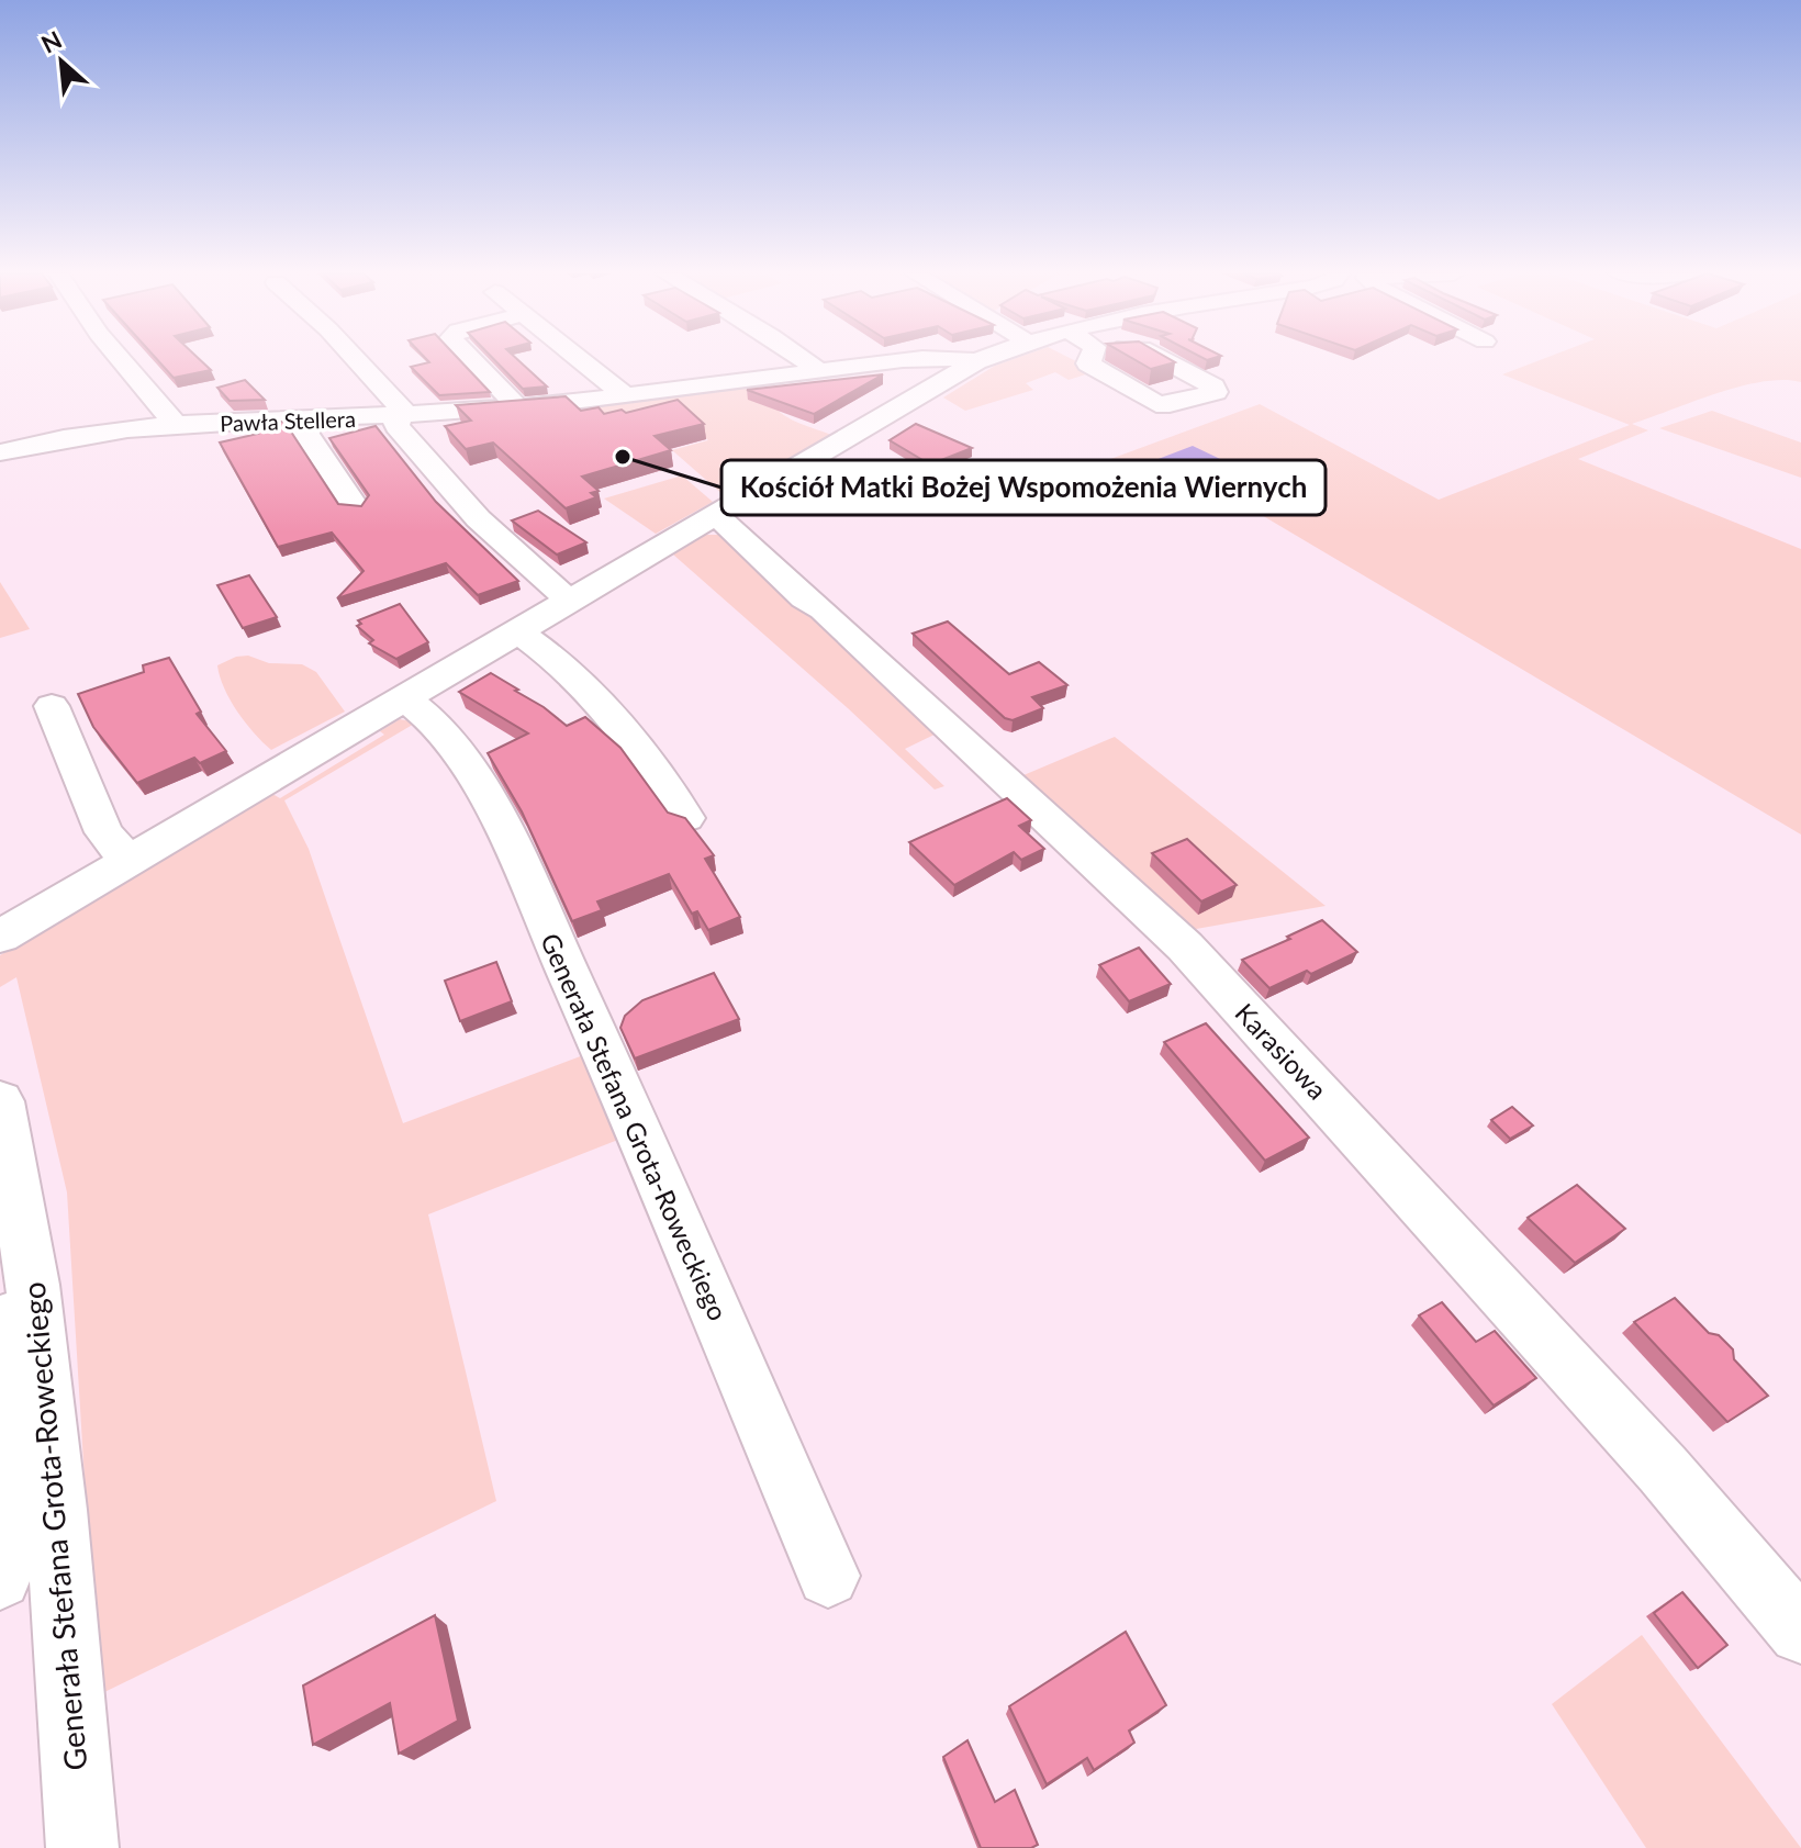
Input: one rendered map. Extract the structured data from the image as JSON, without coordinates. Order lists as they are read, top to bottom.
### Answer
{
  "streets": {
    "street": ["Pawła Stellera", "Karasiowa", "Generała Stefana Grota-Roweckiego"]
  },
  "places": ["Kościół Matki Bożej Wspomożenia Wiernych"],
  "north": "top left"
}
